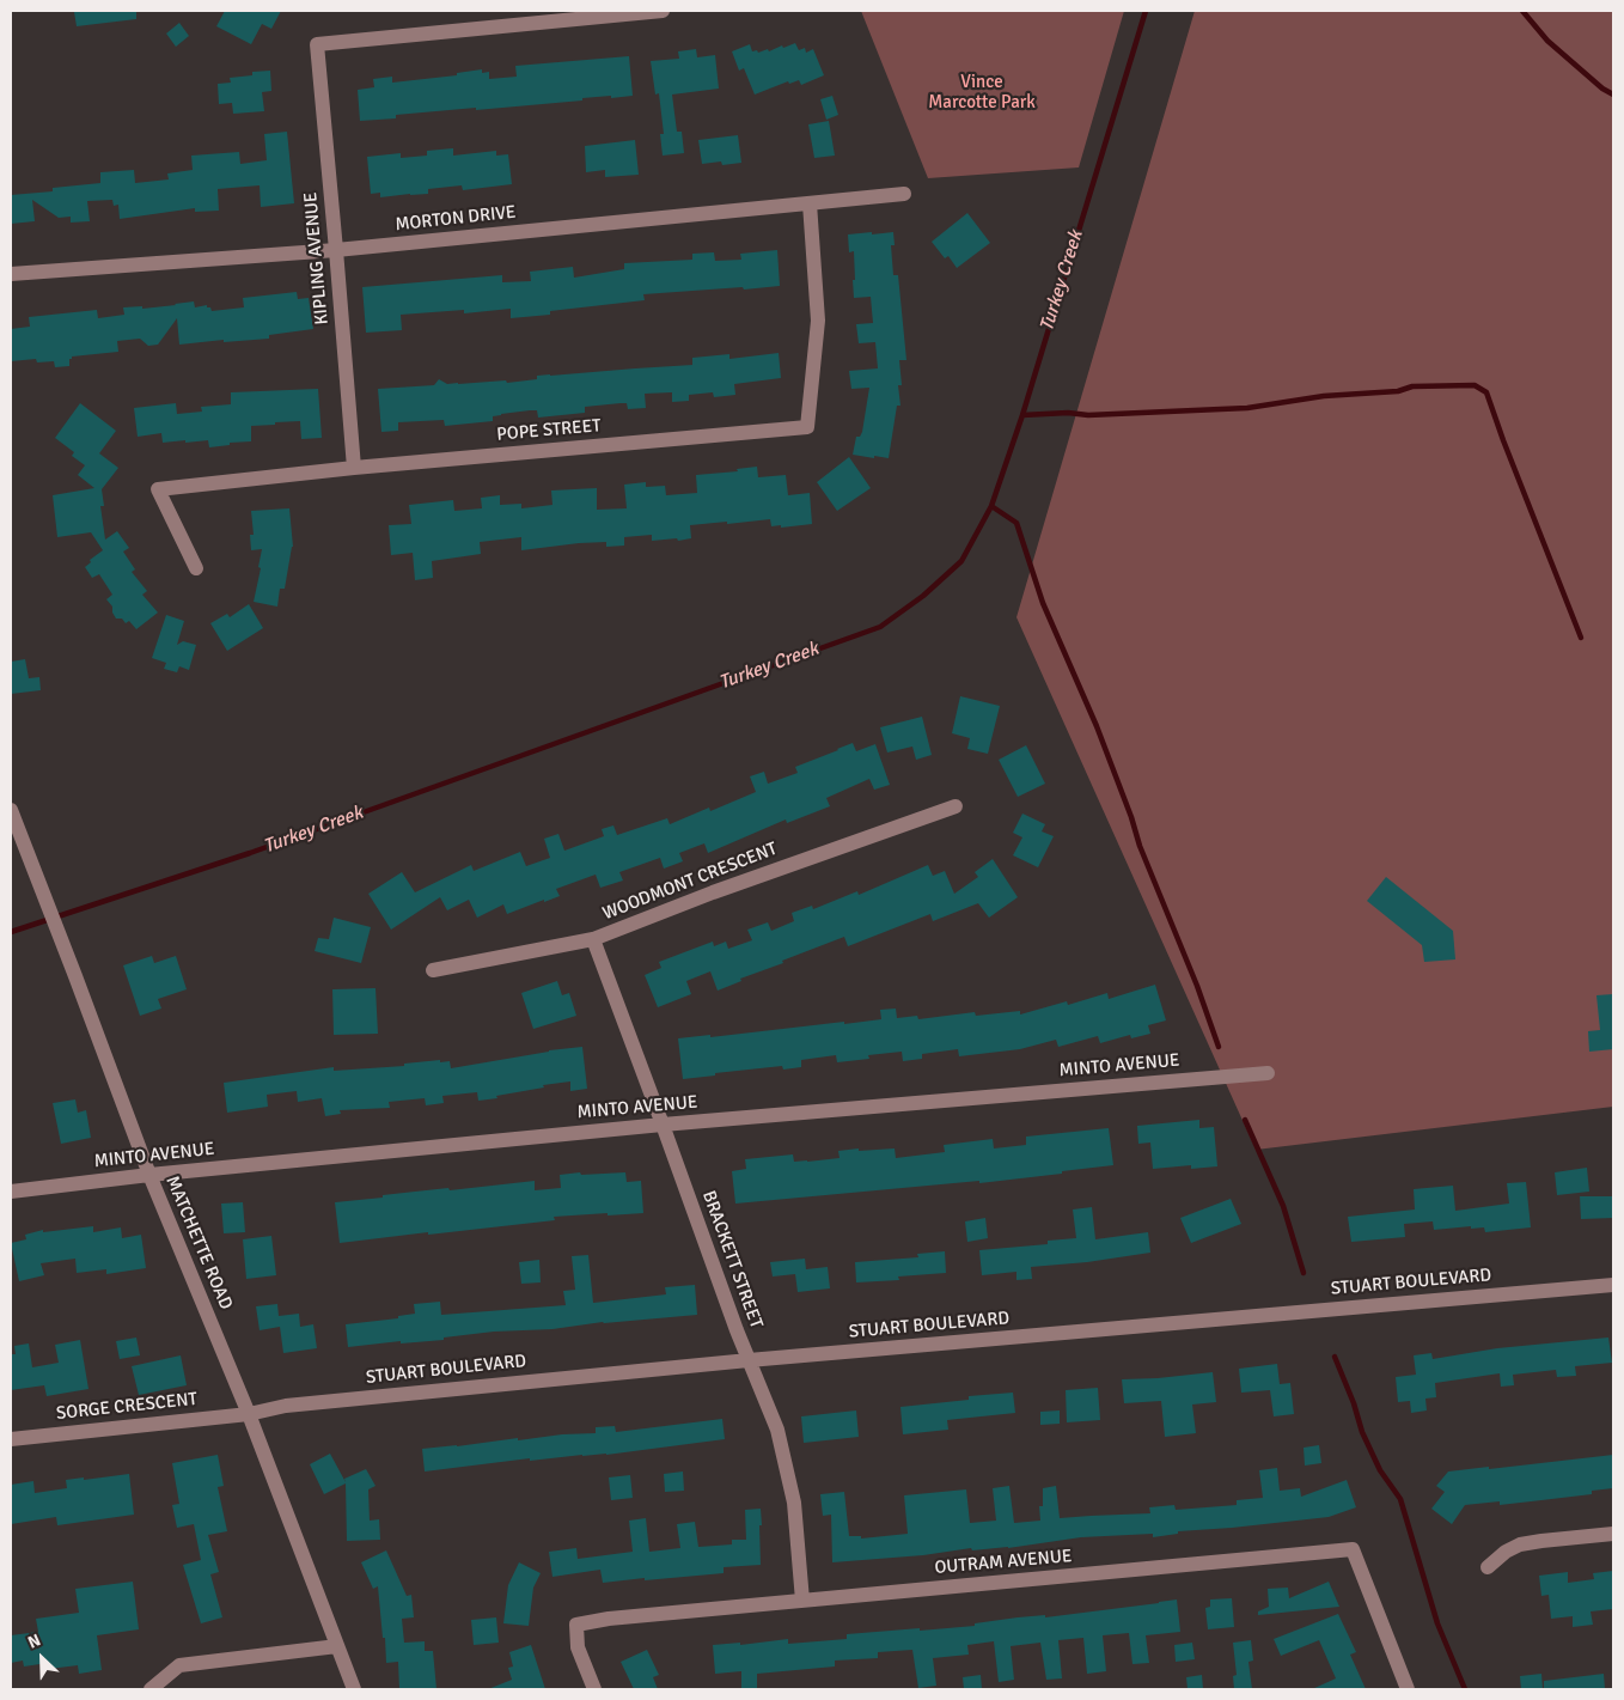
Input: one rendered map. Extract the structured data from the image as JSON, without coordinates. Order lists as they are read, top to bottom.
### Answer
{
  "streets": {
    "street": [
      "MORTON DRIVE",
      "KIPLING AVENUE",
      "POPE STREET",
      "WOODMONT CRESCENT",
      "MINTO AVENUE",
      "MATCHETTE ROAD",
      "BRACKETT STREET",
      "STUART BOULEVARD",
      "SORGE CRESCENT",
      "OUTRAM AVENUE"
    ]
  },
  "crossings": [
    ["MORTON DRIVE", "KIPLING AVENUE"],
    ["MORTON DRIVE", "POPE STREET"],
    ["KIPLING AVENUE", "POPE STREET"],
    ["WOODMONT CRESCENT", "BRACKETT STREET"],
    ["MINTO AVENUE", "MATCHETTE ROAD"],
    ["MINTO AVENUE", "BRACKETT STREET"],
    ["MATCHETTE ROAD", "STUART BOULEVARD"],
    ["MATCHETTE ROAD", "SORGE CRESCENT"],
    ["BRACKETT STREET", "STUART BOULEVARD"],
    ["BRACKETT STREET", "OUTRAM AVENUE"],
    ["STUART BOULEVARD", "SORGE CRESCENT"]
  ],
  "water": ["Turkey Creek"],
  "parks": ["Vince Marcotte Park"],
  "north": "top left"
}
